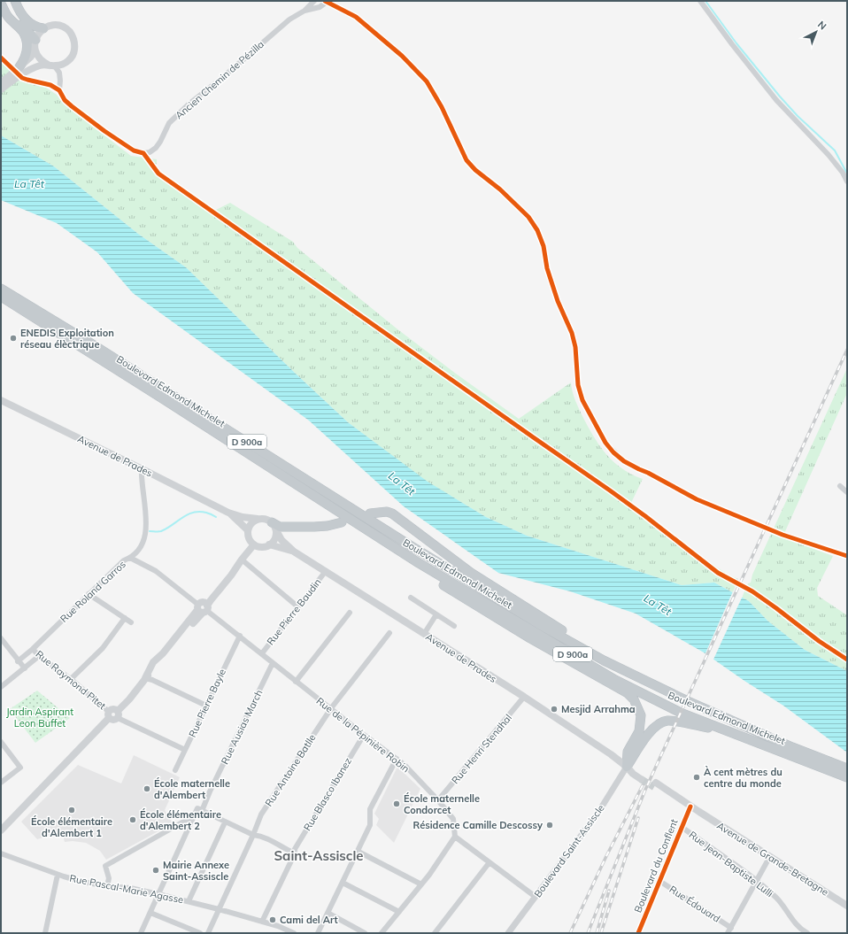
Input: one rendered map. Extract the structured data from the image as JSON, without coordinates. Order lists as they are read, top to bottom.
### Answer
{
  "streets": {
    "highway": ["Boulevard Edmond Michelet", "D 900a"],
    "main road": ["Avenue de Prades", "Avenue de Grande-Bretagne"],
    "street": [
      "Ancien Chemin de Pézilla",
      "Rue Roland Garros",
      "Rue Pierre Baudin",
      "Rue Raymond Pitet",
      "Rue Pierre Bayle",
      "Rue Ausias March",
      "Rue de la Pépinière Robin",
      "Rue Henri Stendhal",
      "Rue Antoine Batlle",
      "Rue Blasco Ibanez",
      "Boulevard Saint-Assiscle",
      "Rue Jean-Baptiste Lulli",
      "Boulevard du Conflent",
      "Rue Pascal-Marie Agasse",
      "Rue Édouard"
    ]
  },
  "crossings": [
    ["Boulevard Edmond Michelet", "D 900a"],
    ["Avenue de Prades", "Rue Roland Garros"],
    ["Avenue de Prades", "Rue Pierre Baudin"],
    ["Avenue de Prades", "Rue Henri Stendhal"],
    ["Avenue de Prades", "Boulevard Saint-Assiscle"],
    ["Rue Roland Garros", "Rue Raymond Pitet"],
    ["Rue Roland Garros", "Rue de la Pépinière Robin"],
    ["Rue Pierre Baudin", "Rue de la Pépinière Robin"],
    ["Rue Raymond Pitet", "Rue Pierre Bayle"],
    ["Rue Pierre Bayle", "Rue de la Pépinière Robin"],
    ["Rue Ausias March", "Rue de la Pépinière Robin"],
    ["Rue de la Pépinière Robin", "Rue Henri Stendhal"],
    ["Rue de la Pépinière Robin", "Rue Antoine Batlle"],
    ["Rue de la Pépinière Robin", "Rue Blasco Ibanez"],
    ["Rue Antoine Batlle", "Rue Pascal-Marie Agasse"],
    ["Rue Blasco Ibanez", "Rue Pascal-Marie Agasse"],
    ["Avenue de Grande-Bretagne", "Boulevard du Conflent"],
    ["Rue Jean-Baptiste Lulli", "Boulevard du Conflent"],
    ["Boulevard du Conflent", "Rue Édouard"]
  ],
  "districts": ["Saint-Assiscle"],
  "water": ["La Têt"],
  "parks": ["Jardin Aspirant Leon Buffet"],
  "places": [
    "ENEDIS Exploitation réseau élèctrique",
    "Mesjid Arrahma",
    "À cent mètres du centre du monde",
    "École maternelle d'Alembert",
    "École maternelle Condorcet",
    "École élémentaire d'Alembert 1",
    "École élémentaire d'Alembert 2",
    "Résidence Camille Descossy",
    "Mairie Annexe Saint-Assiscle",
    "Cami del Art"
  ],
  "north": "top right"
}
